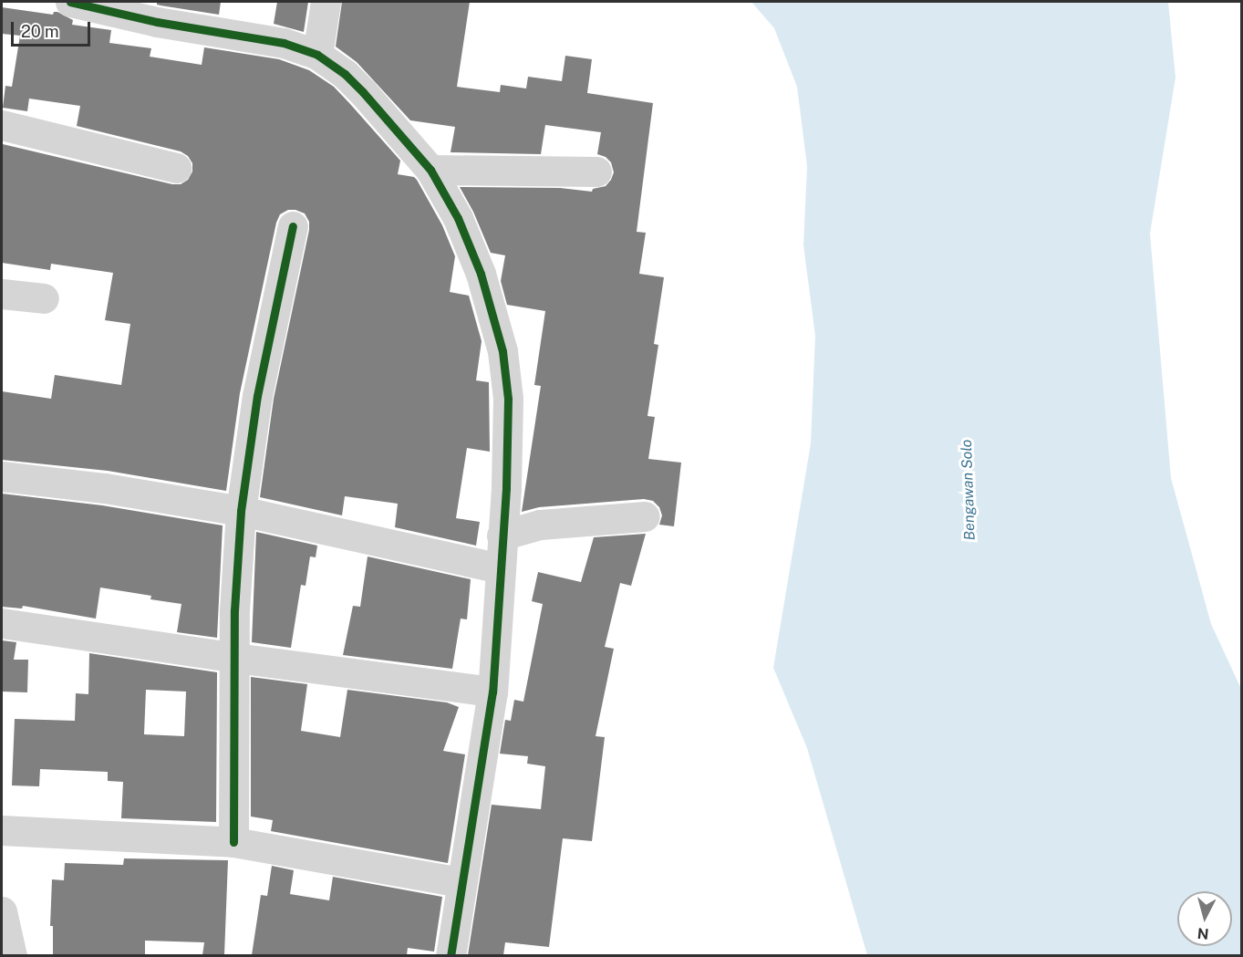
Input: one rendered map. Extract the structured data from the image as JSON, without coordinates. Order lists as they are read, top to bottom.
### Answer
{
  "water": ["Bengawan Solo"],
  "scale_bar": "20 m",
  "north": "bottom"
}
